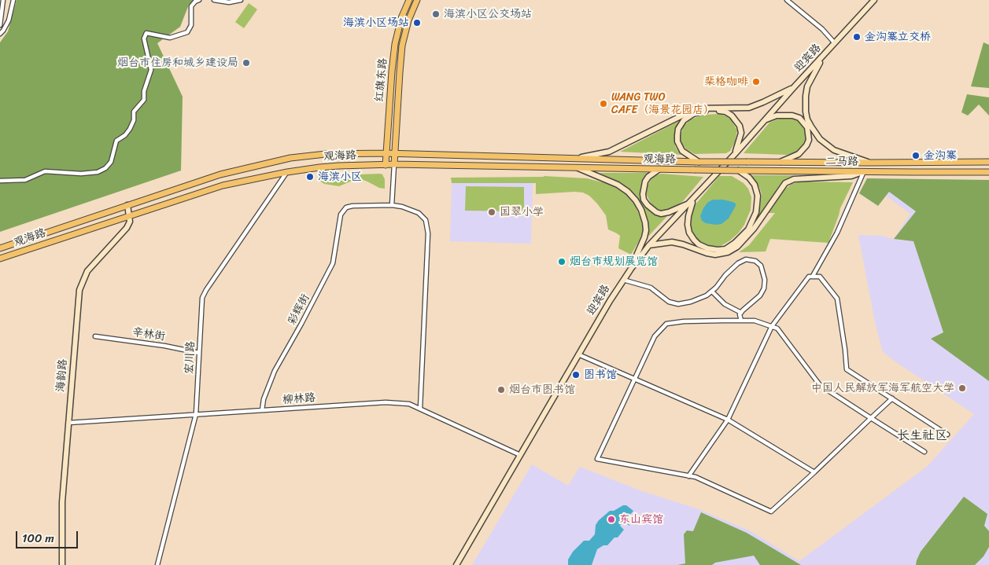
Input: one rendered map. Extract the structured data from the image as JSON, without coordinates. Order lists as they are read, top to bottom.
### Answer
{
  "streets": {
    "main road": [
      "迎宾路",
      "红旗东路",
      "观海路",
      "二马路",
      "海韵路"
    ],
    "street": [
      "彩辉街",
      "辛林街",
      "宏川路",
      "柳林路"
    ]
  },
  "crossings": [
    ["迎宾路", "柳林路"],
    ["红旗东路", "观海路"],
    ["观海路", "二马路"],
    ["观海路", "宏川路"],
    ["观海路", "海韵路"],
    ["彩辉街", "柳林路"],
    ["辛林街", "宏川路"],
    ["宏川路", "柳林路"],
    ["海韵路", "柳林路"]
  ],
  "districts": ["长生社区"],
  "places": [
    "海滨小区公交场站",
    "海滨小区场站",
    "金沟寨立交桥",
    "烟台市住房和城乡建设局",
    "棐格咖啡",
    "WANG TWO CAFE（海景花园店）",
    "金沟寨",
    "海滨小区",
    "国翠小学",
    "烟台市规划展览馆",
    "图书馆",
    "中国人民解放军海军航空大学",
    "烟台市图书馆",
    "东山宾馆"
  ],
  "scale_bar": "100 m"
}
